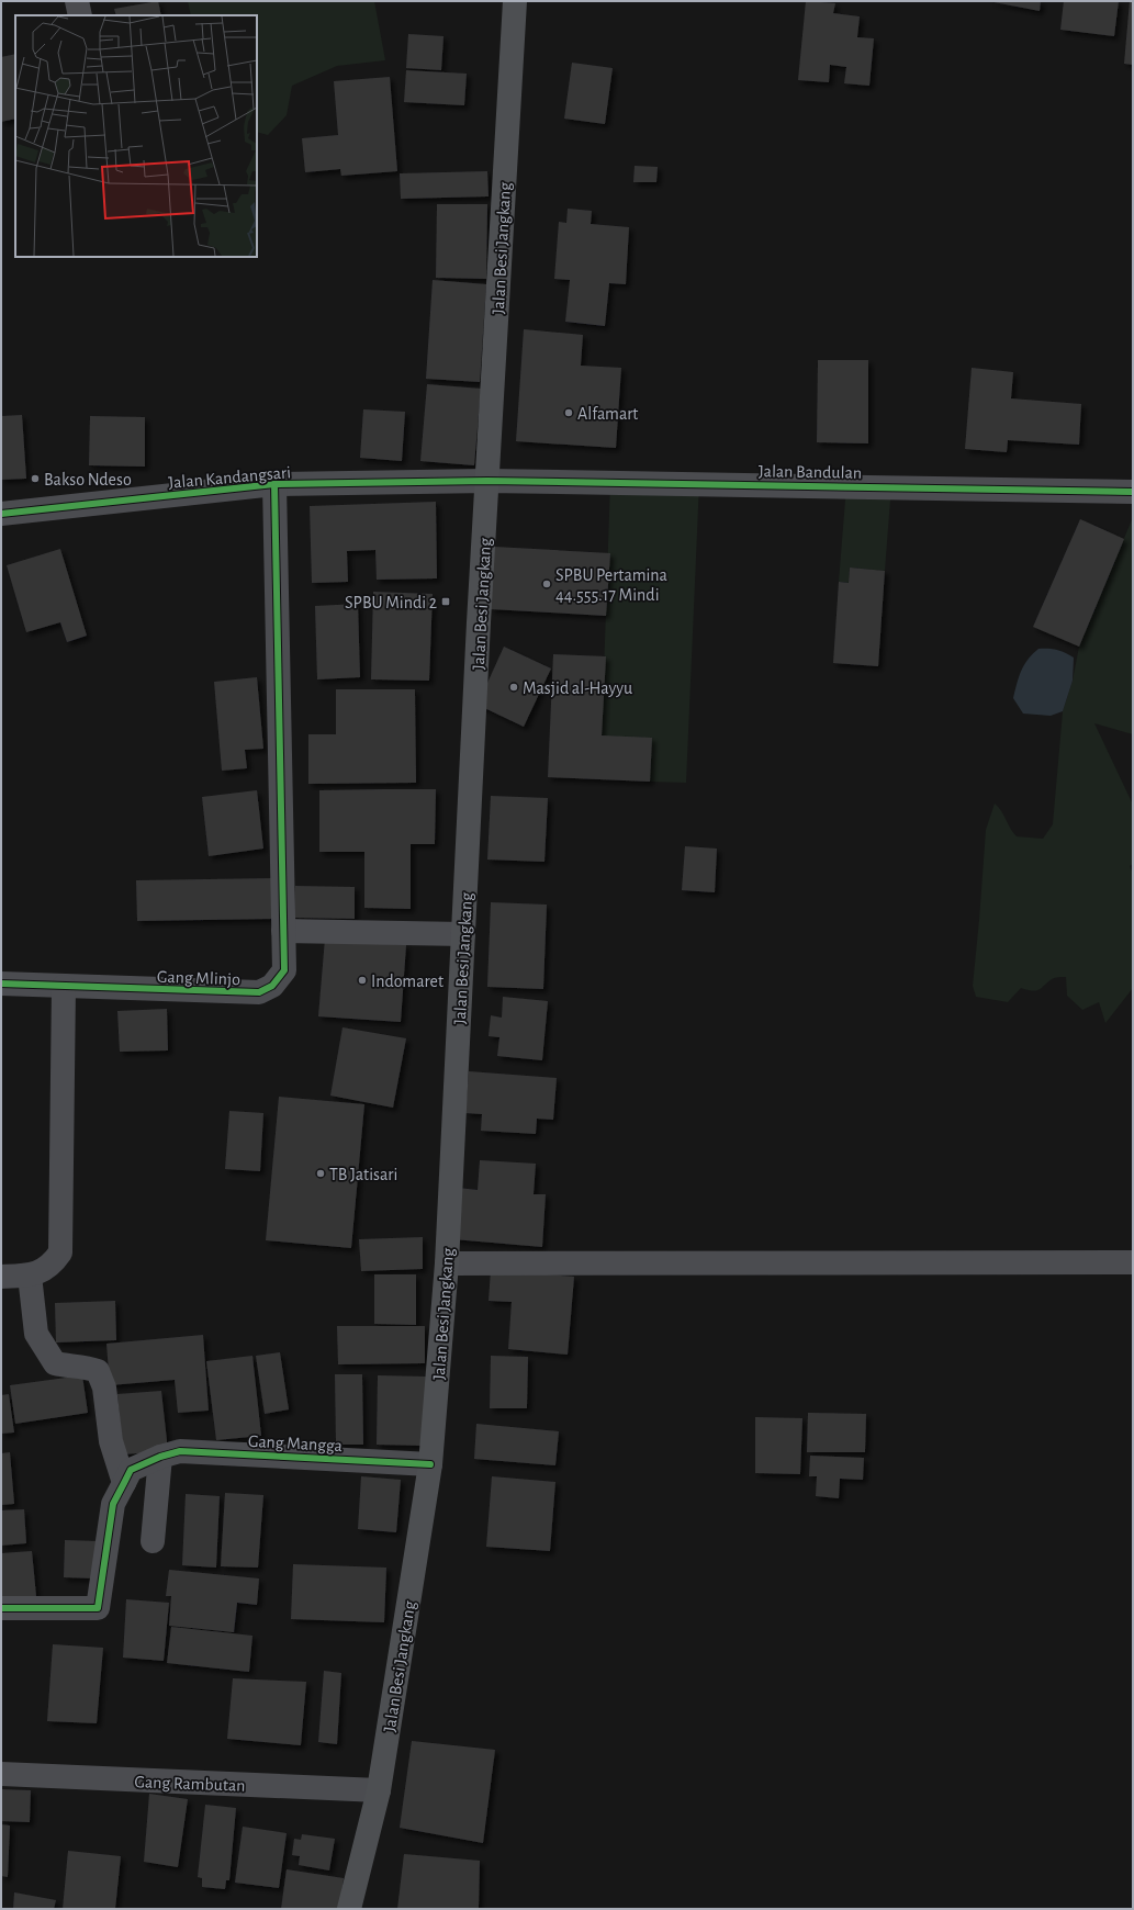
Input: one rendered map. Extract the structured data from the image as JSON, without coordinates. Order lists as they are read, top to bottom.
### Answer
{
  "streets": {
    "main road": ["Jalan Besi Jangkang"],
    "street": [
      "Jalan Bandulan",
      "Jalan Kandangsari",
      "Gang Mlinjo",
      "Gang Mangga",
      "Gang Rambutan"
    ]
  },
  "crossings": [
    ["Jalan Besi Jangkang", "Jalan Bandulan"],
    ["Jalan Besi Jangkang", "Jalan Kandangsari"],
    ["Jalan Besi Jangkang", "Gang Mangga"],
    ["Jalan Besi Jangkang", "Gang Rambutan"],
    ["Jalan Bandulan", "Jalan Kandangsari"],
    ["Jalan Kandangsari", "Gang Mlinjo"]
  ],
  "places": {
    "other": [
      "Alfamart",
      "Bakso Ndeso",
      "SPBU Pertamina 44.555.17 Mindi",
      "Masjid al-Hayyu",
      "Indomaret",
      "TB Jatisari"
    ],
    "transit": ["SPBU Mindi 2"]
  }
}
